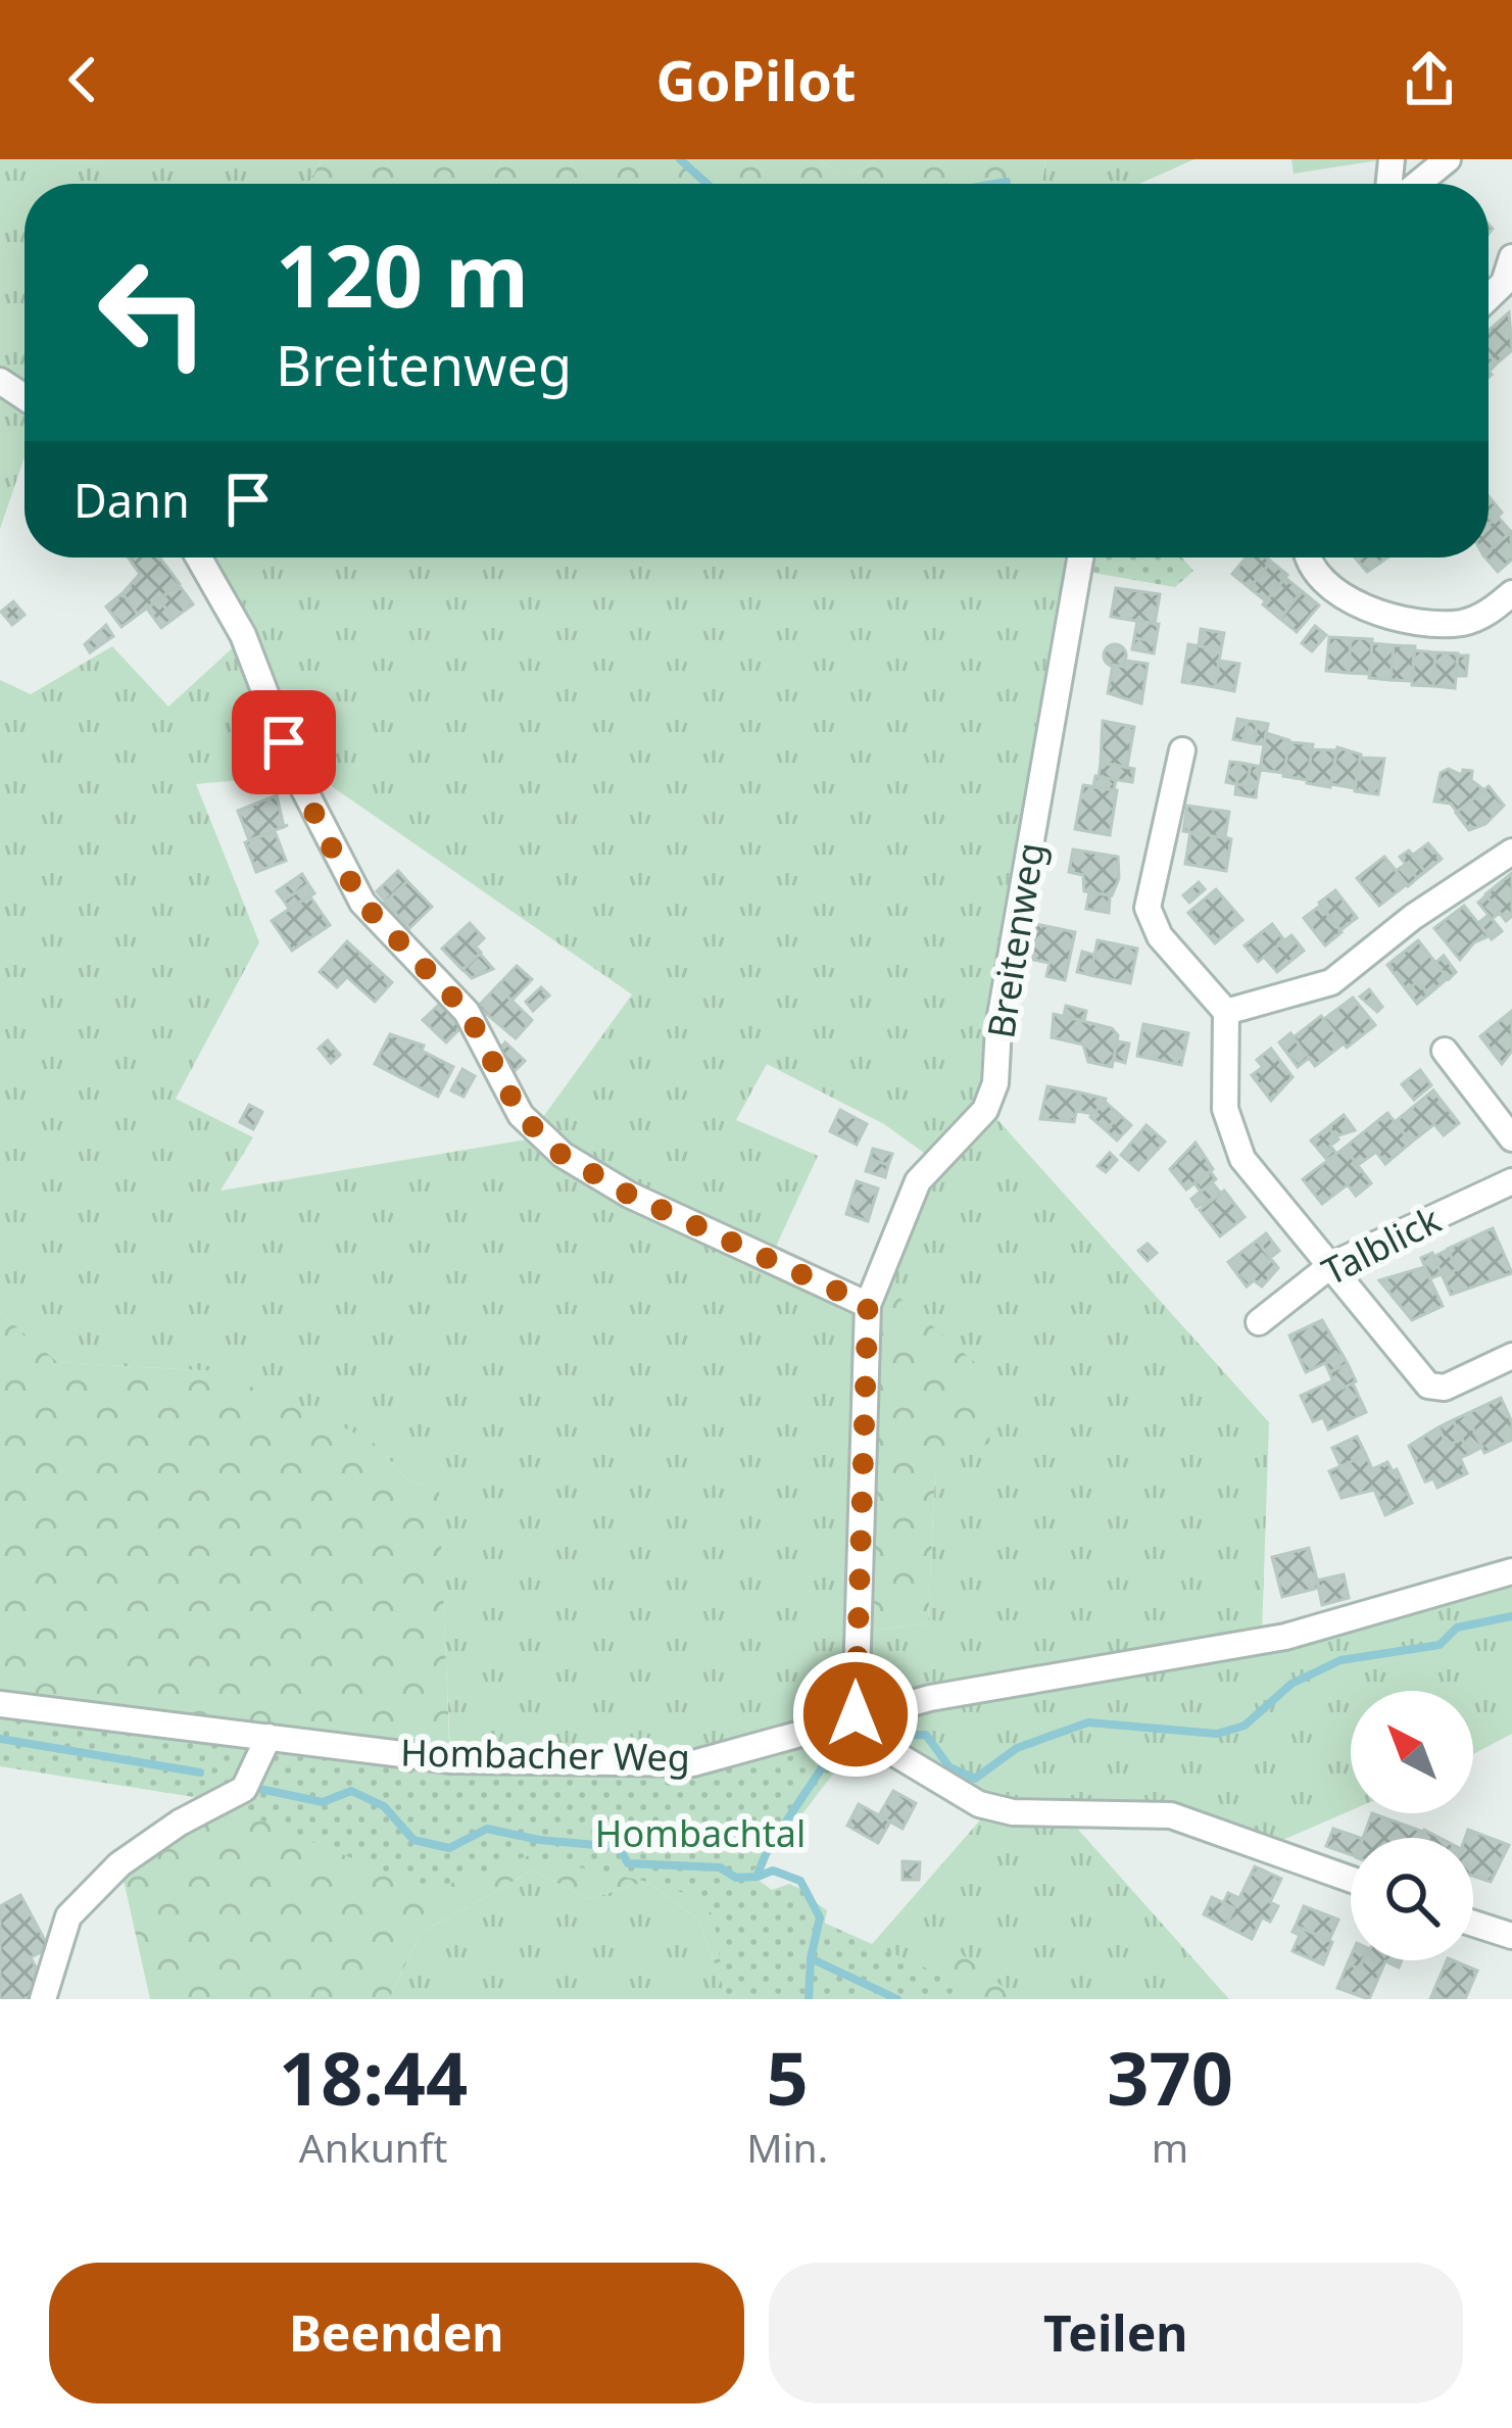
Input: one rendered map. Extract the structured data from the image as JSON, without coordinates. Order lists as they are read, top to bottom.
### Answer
{
  "streets": {
    "street": ["Breitenweg", "Talblick", "Hombacher Weg"]
  },
  "crossings": [
    ["Breitenweg", "Hombacher Weg"]
  ],
  "parks": ["Hombachtal"],
  "north": "top left",
  "page": {
    "header": "GoPilot",
    "turn": ["120 m", "Breitenweg"],
    "then": "Dann",
    "eta": [
      "18:44",
      "Ankunft",
      "5",
      "Min.",
      "370",
      "m"
    ],
    "buttons": ["Beenden", "Teilen"]
  }
}
